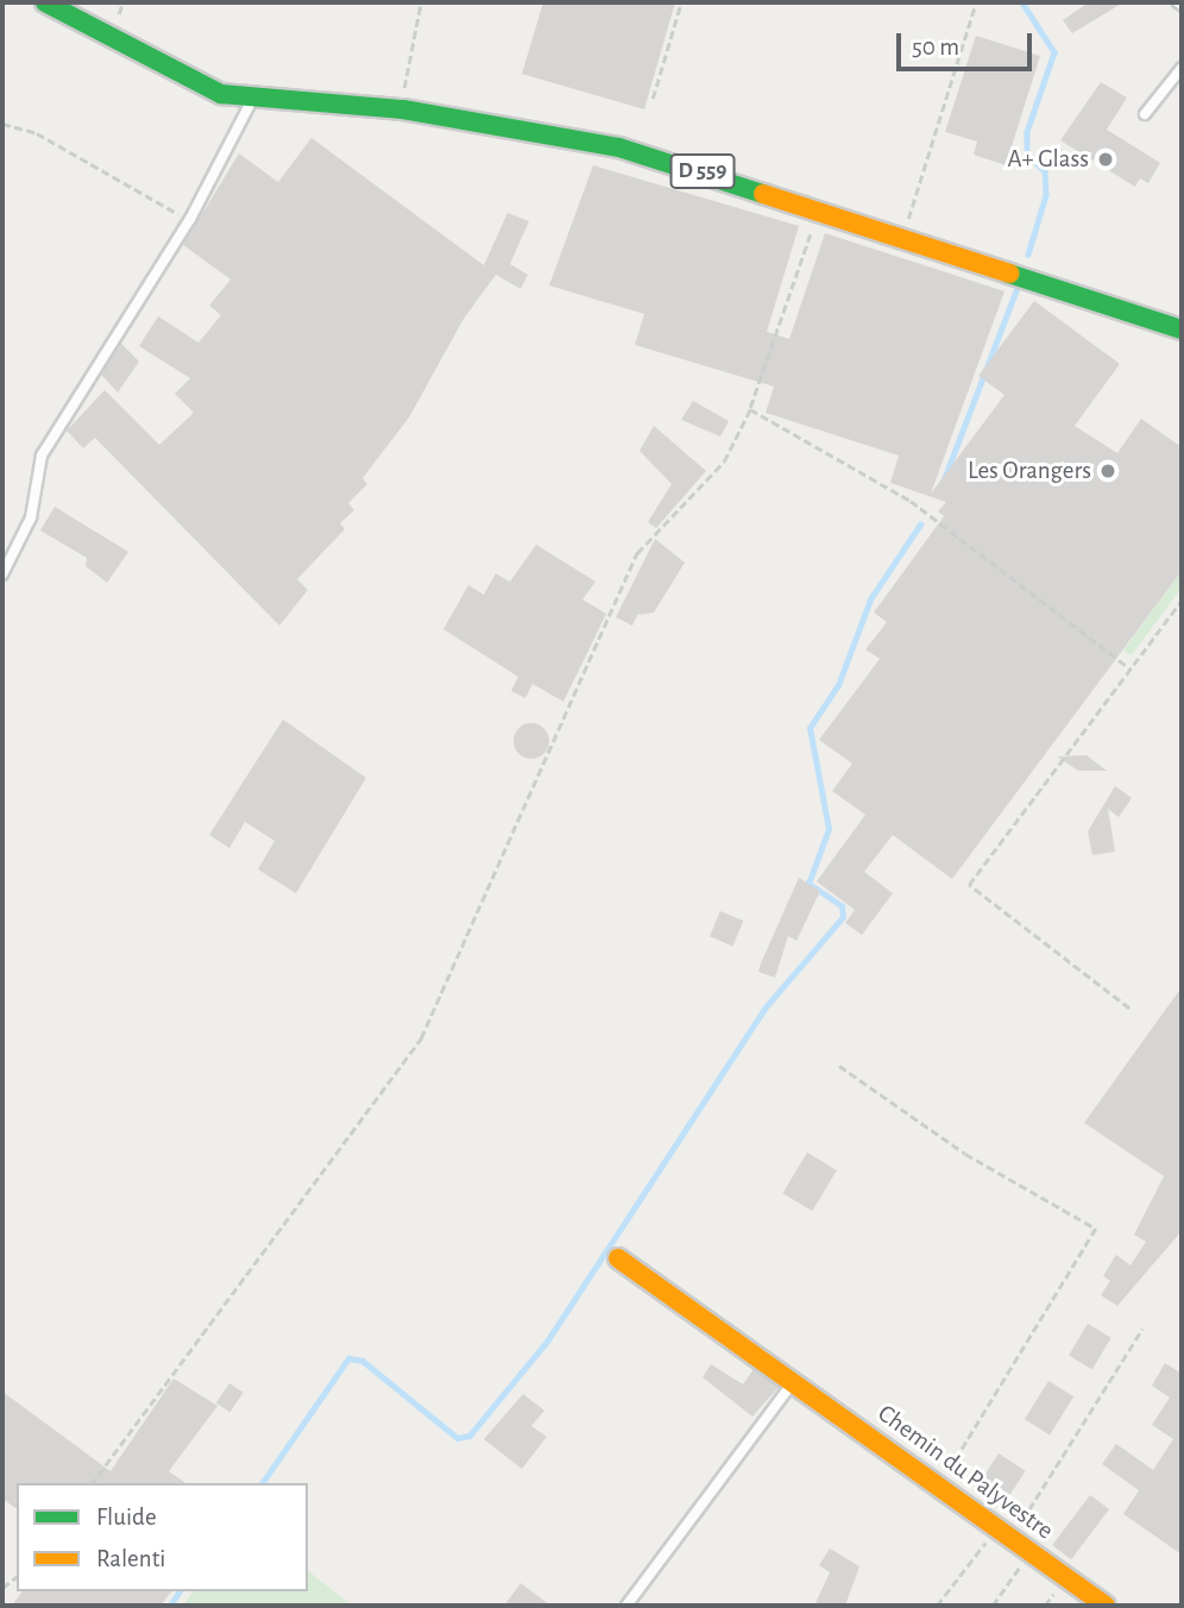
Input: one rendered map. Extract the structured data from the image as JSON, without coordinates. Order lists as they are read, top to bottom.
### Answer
{
  "streets": {
    "main road": ["D 559", "Chemin du Palyvestre"]
  },
  "places": ["A+ Glass", "Les Orangers"],
  "legend": ["Fluide", "Ralenti"],
  "scale_bar": "50 m"
}
